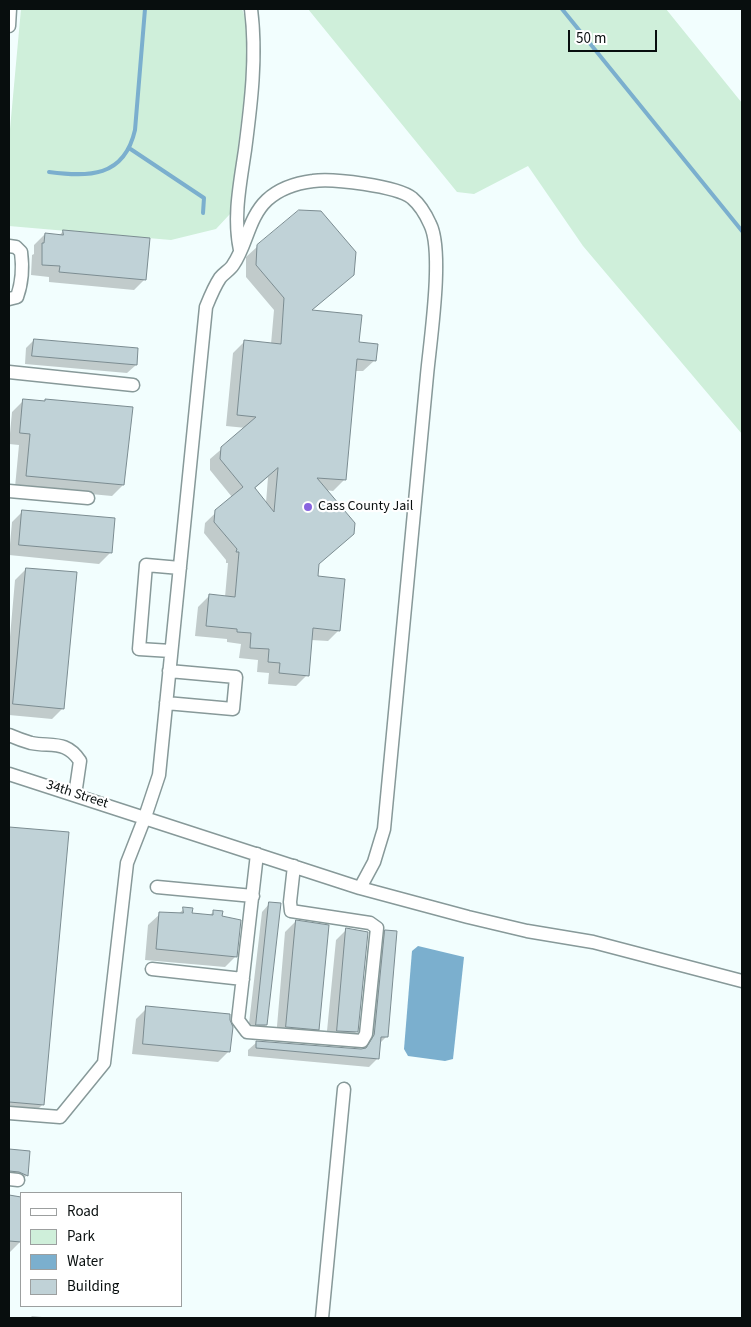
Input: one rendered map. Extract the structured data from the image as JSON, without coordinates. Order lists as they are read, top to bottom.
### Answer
{
  "streets": {
    "street": ["34th Street"]
  },
  "places": ["Cass County Jail"],
  "legend": [
    "Road",
    "Park",
    "Water",
    "Building"
  ],
  "scale_bar": "50 m"
}
